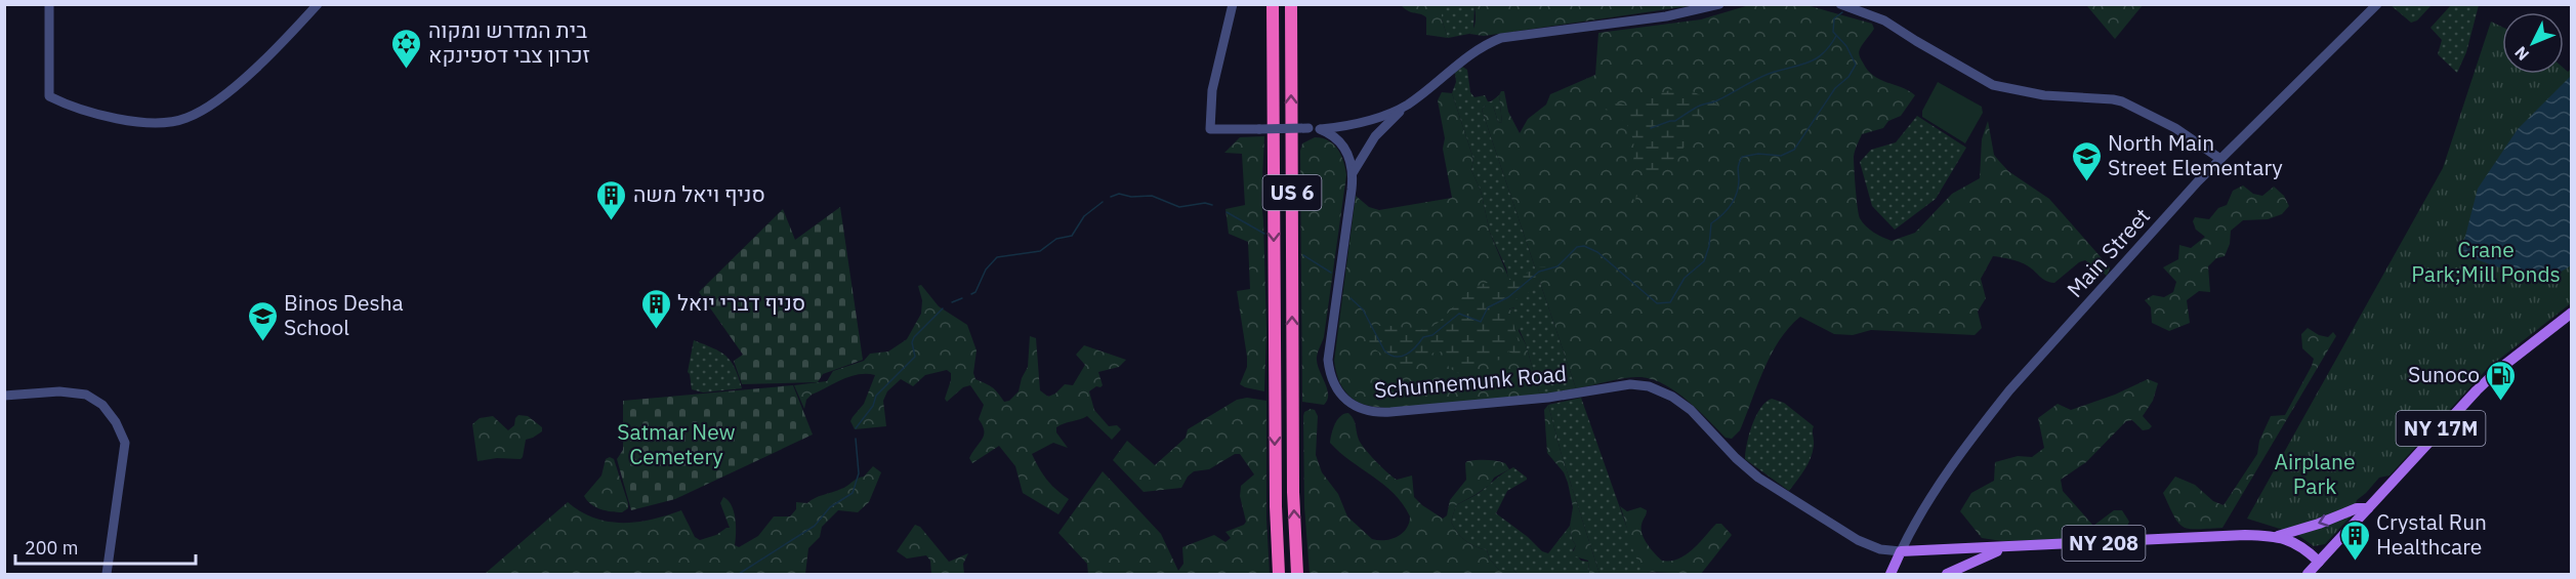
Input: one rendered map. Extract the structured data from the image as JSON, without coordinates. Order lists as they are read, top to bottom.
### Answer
{
  "streets": {
    "highway": ["US 6"],
    "main road": ["NY 17M", "NY 208"],
    "street": ["Main Street", "Schunnemunk Road"]
  },
  "crossings": [
    ["Main Street", "Schunnemunk Road"],
    ["Main Street", "NY 208"],
    ["Schunnemunk Road", "NY 208"],
    ["NY 17M", "NY 208"]
  ],
  "parks": ["Crane Park;Mill Ponds", "Satmar New Cemetery", "Airplane Park"],
  "places": {
    "synagogue": ["בית המדרש ומקוה זכרון צבי דספינקא"],
    "school or university": ["North Main Street Elementary", "Binos Desha School"],
    "building": ["סניף ויאל משה", "סניף דברי יואל", "Crystal Run Healthcare"],
    "fuel station": ["Sunoco"]
  },
  "scale_bar": "200 m",
  "north": "bottom left"
}
